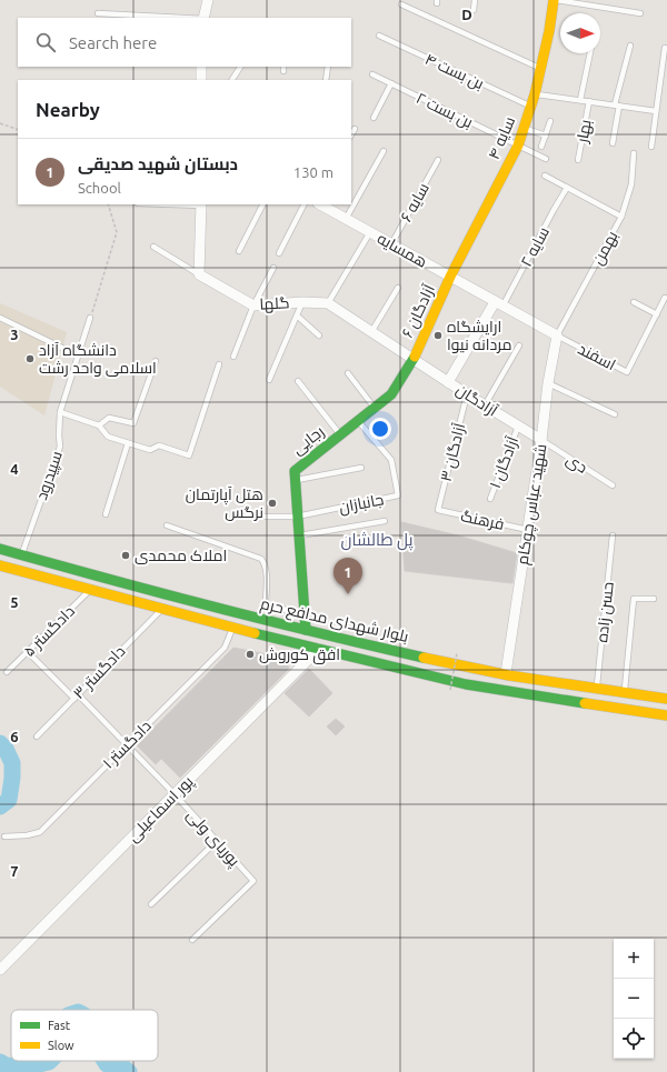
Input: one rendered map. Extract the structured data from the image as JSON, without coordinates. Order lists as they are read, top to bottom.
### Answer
{
  "streets": {
    "main road": [
      "سایه ۴",
      "آزادگان ۶",
      "رجایی",
      "بلوار شهدای مدافع حرم"
    ],
    "street": [
      "همسایه",
      "گلها",
      "آزادگان",
      "شهید عباس چوکام",
      "پور اسماعیلی"
    ],
    "lane": [
      "بن بست ۴",
      "بن بست ۲",
      "بهار",
      "سایه ۶",
      "سایه ۲",
      "بهمن",
      "اسفند",
      "آزادگان ۳",
      "آزادگان ۱",
      "دی",
      "سپیدرود",
      "جانبازان",
      "فرهنگ",
      "حسن زاده",
      "دادگستر ۵",
      "دادگستر ۳",
      "دادگستر ۱",
      "پوریای ولی"
    ]
  },
  "crossings": [
    ["بن بست ۴", "سایه ۴"],
    ["بن بست ۲", "سایه ۴"],
    ["سایه ۴", "همسایه"],
    ["سایه ۴", "آزادگان ۶"],
    ["سایه ۶", "همسایه"],
    ["سایه ۲", "همسایه"],
    ["بهمن", "همسایه"],
    ["بهمن", "اسفند"],
    ["بهمن", "شهید عباس چوکام"],
    ["همسایه", "آزادگان ۶"],
    ["همسایه", "اسفند"],
    ["همسایه", "شهید عباس چوکام"],
    ["آزادگان ۶", "آزادگان"],
    ["آزادگان ۶", "رجایی"],
    ["اسفند", "شهید عباس چوکام"],
    ["آزادگان", "رجایی"],
    ["آزادگان", "آزادگان ۳"],
    ["آزادگان", "آزادگان ۱"],
    ["آزادگان", "دی"],
    ["آزادگان", "شهید عباس چوکام"],
    ["رجایی", "جانبازان"],
    ["رجایی", "بلوار شهدای مدافع حرم"],
    ["آزادگان ۳", "فرهنگ"],
    ["دی", "شهید عباس چوکام"],
    ["سپیدرود", "بلوار شهدای مدافع حرم"],
    ["شهید عباس چوکام", "فرهنگ"],
    ["شهید عباس چوکام", "بلوار شهدای مدافع حرم"],
    ["حسن زاده", "بلوار شهدای مدافع حرم"],
    ["بلوار شهدای مدافع حرم", "دادگستر ۵"],
    ["بلوار شهدای مدافع حرم", "دادگستر ۳"],
    ["بلوار شهدای مدافع حرم", "دادگستر ۱"],
    ["بلوار شهدای مدافع حرم", "پور اسماعیلی"],
    ["دادگستر ۵", "پوریای ولی"],
    ["دادگستر ۳", "پوریای ولی"],
    ["دادگستر ۱", "پوریای ولی"],
    ["پور اسماعیلی", "پوریای ولی"]
  ],
  "districts": ["پل طالشان"],
  "places": [
    "ارایشگاه مردانه نیوا",
    "دانشگاه آزاد اسلامی واحد رشت",
    "هتل آپارتمان نرگس",
    "املاک محمدی",
    "افق کوروش"
  ],
  "legend": ["Fast", "Slow"],
  "north": "right",
  "page": {
    "search": "Search here",
    "heading": "Nearby",
    "list": [
      {
        "mark": "1",
        "name": "دبستان شهید صدیقی",
        "note": "School",
        "value": "130 m"
      }
    ],
    "pins": "1",
    "map_buttons": ["+", "−"]
  },
  "grid": {
    "columns": ["D"],
    "rows": [
      "3",
      "4",
      "5",
      "6",
      "7"
    ]
  }
}
